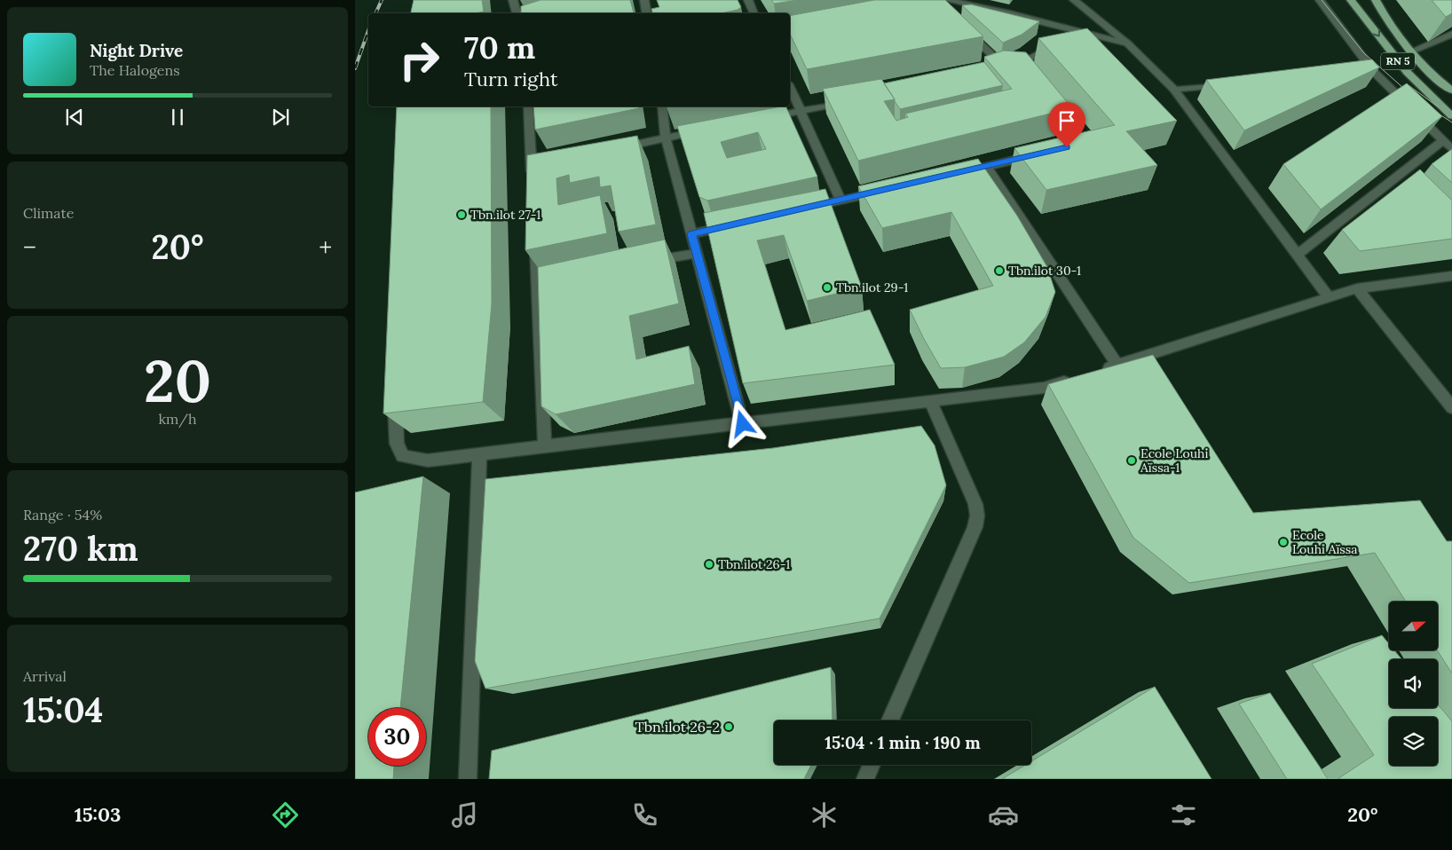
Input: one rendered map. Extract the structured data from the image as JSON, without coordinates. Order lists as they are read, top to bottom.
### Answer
{
  "streets": {
    "main road": ["RN 5"]
  },
  "places": [
    "Tbn.ilot 27-1",
    "Tbn.ilot 30-1",
    "Tbn.ilot 29-1",
    "Ecole Louhi Aïssa-1",
    "Ecole Louhi Aïssa",
    "Tbn.ilot 26-1",
    "Tbn.ilot 26-2"
  ],
  "north": "right",
  "page": {
    "turn": ["70 m", "Turn right"],
    "song": ["Night Drive", "The Halogens"],
    "tile": [
      "Climate",
      ["20", "km/h"],
      ["Range · 54%", "270 km"],
      ["Arrival", "15:04"]
    ],
    "heat": ["−", "20°", "+"],
    "limit": "30",
    "trip": "15:04 · 1 min · 190 m",
    "tabs": ["15:03", "20°"]
  }
}
